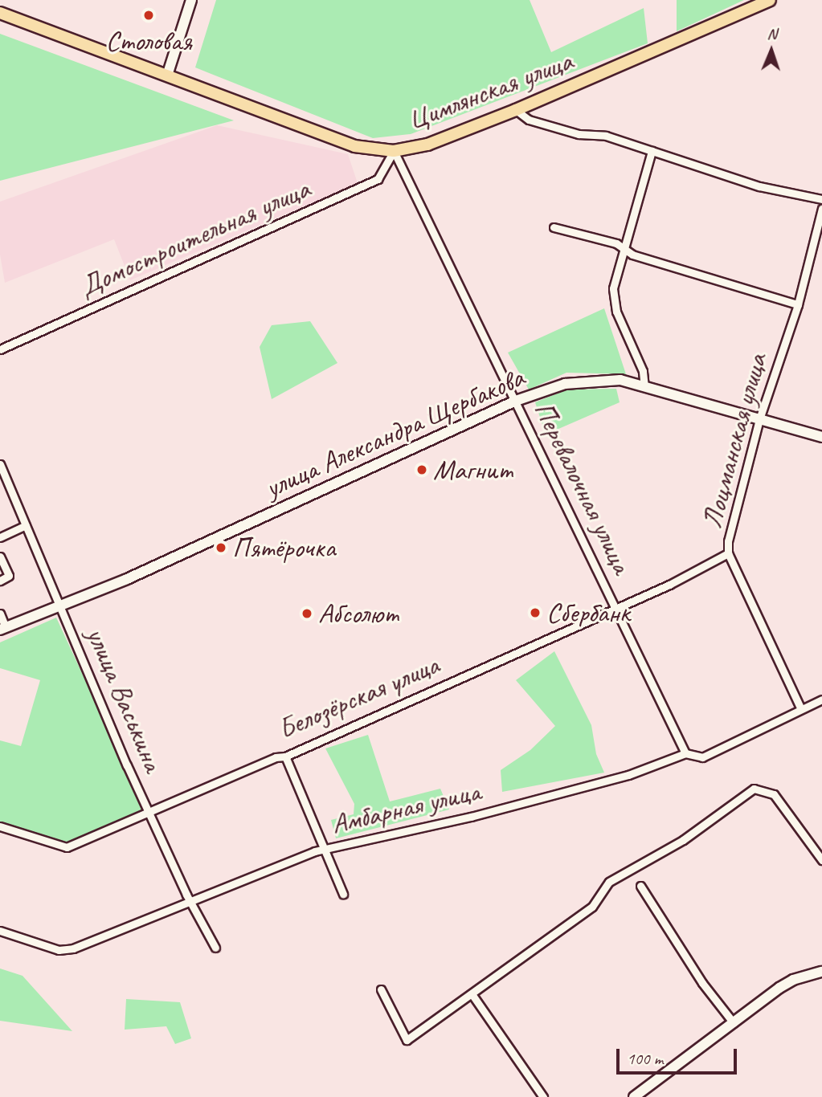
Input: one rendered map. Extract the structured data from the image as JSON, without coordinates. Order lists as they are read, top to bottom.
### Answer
{
  "streets": {
    "main road": ["Цимлянская улица"],
    "street": [
      "Домостроительная улица",
      "улица Александра Щербакова",
      "Лоцманская улица",
      "Перевалочная улица",
      "Белозёрская улица",
      "улица Васькина",
      "Амбарная улица"
    ]
  },
  "crossings": [
    ["Цимлянская улица", "Домостроительная улица"],
    ["Цимлянская улица", "Перевалочная улица"],
    ["Домостроительная улица", "Перевалочная улица"],
    ["улица Александра Щербакова", "Лоцманская улица"],
    ["улица Александра Щербакова", "Перевалочная улица"],
    ["улица Александра Щербакова", "улица Васькина"],
    ["Лоцманская улица", "Белозёрская улица"],
    ["Лоцманская улица", "Амбарная улица"],
    ["Перевалочная улица", "Белозёрская улица"],
    ["Перевалочная улица", "Амбарная улица"],
    ["Белозёрская улица", "улица Васькина"],
    ["улица Васькина", "Амбарная улица"]
  ],
  "places": [
    "Столовая",
    "Магнит",
    "Пятёрочка",
    "Сбербанк",
    "Абсолют"
  ],
  "scale_bar": "100 m",
  "north": "top"
}
